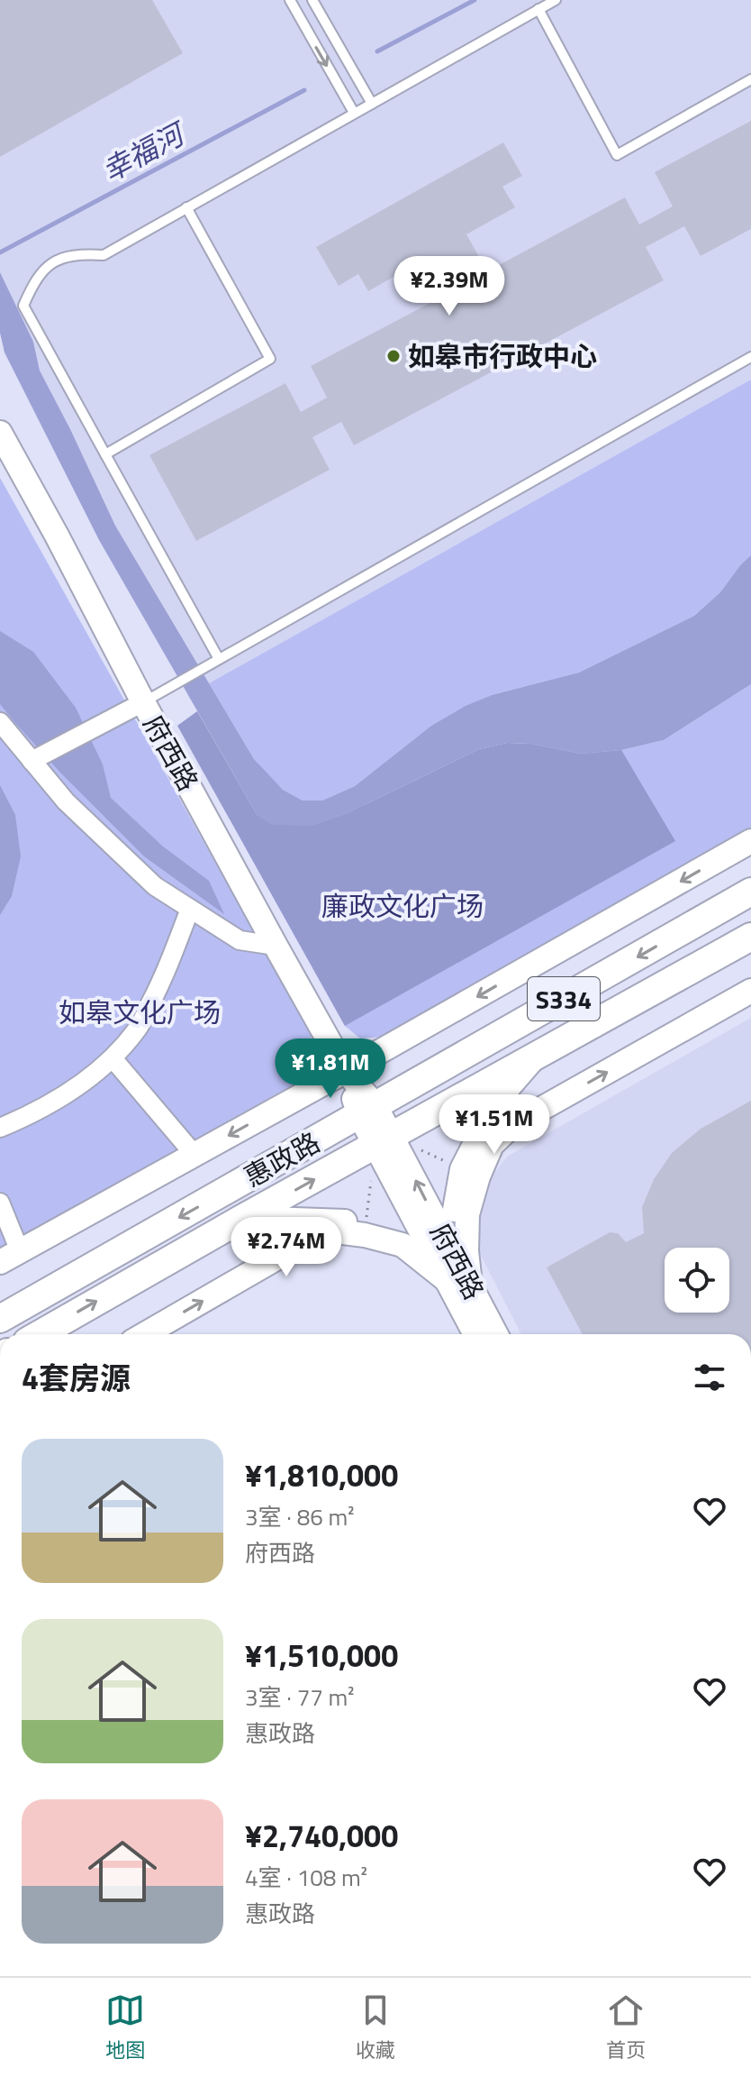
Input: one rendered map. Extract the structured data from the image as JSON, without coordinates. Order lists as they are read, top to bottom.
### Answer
{
  "streets": {
    "main road": ["府西路", "S334", "惠政路"]
  },
  "crossings": [
    ["府西路", "惠政路"]
  ],
  "water": ["幸福河"],
  "parks": ["廉政文化广场", "如皋文化广场"],
  "places": ["如皋市行政中心"],
  "page": {
    "price": [
      "¥2.39M",
      "¥1.81M",
      "¥1.51M",
      "¥2.74M"
    ],
    "heading": "4套房源",
    "list": [
      {
        "name": "¥1,810,000",
        "note": "3室 · 86 m² · 府西路"
      },
      {
        "name": "¥1,510,000",
        "note": "3室 · 77 m² · 惠政路"
      },
      {
        "name": "¥2,740,000",
        "note": "4室 · 108 m² · 惠政路"
      }
    ],
    "tabs": ["地图", "收藏", "首页"]
  }
}
